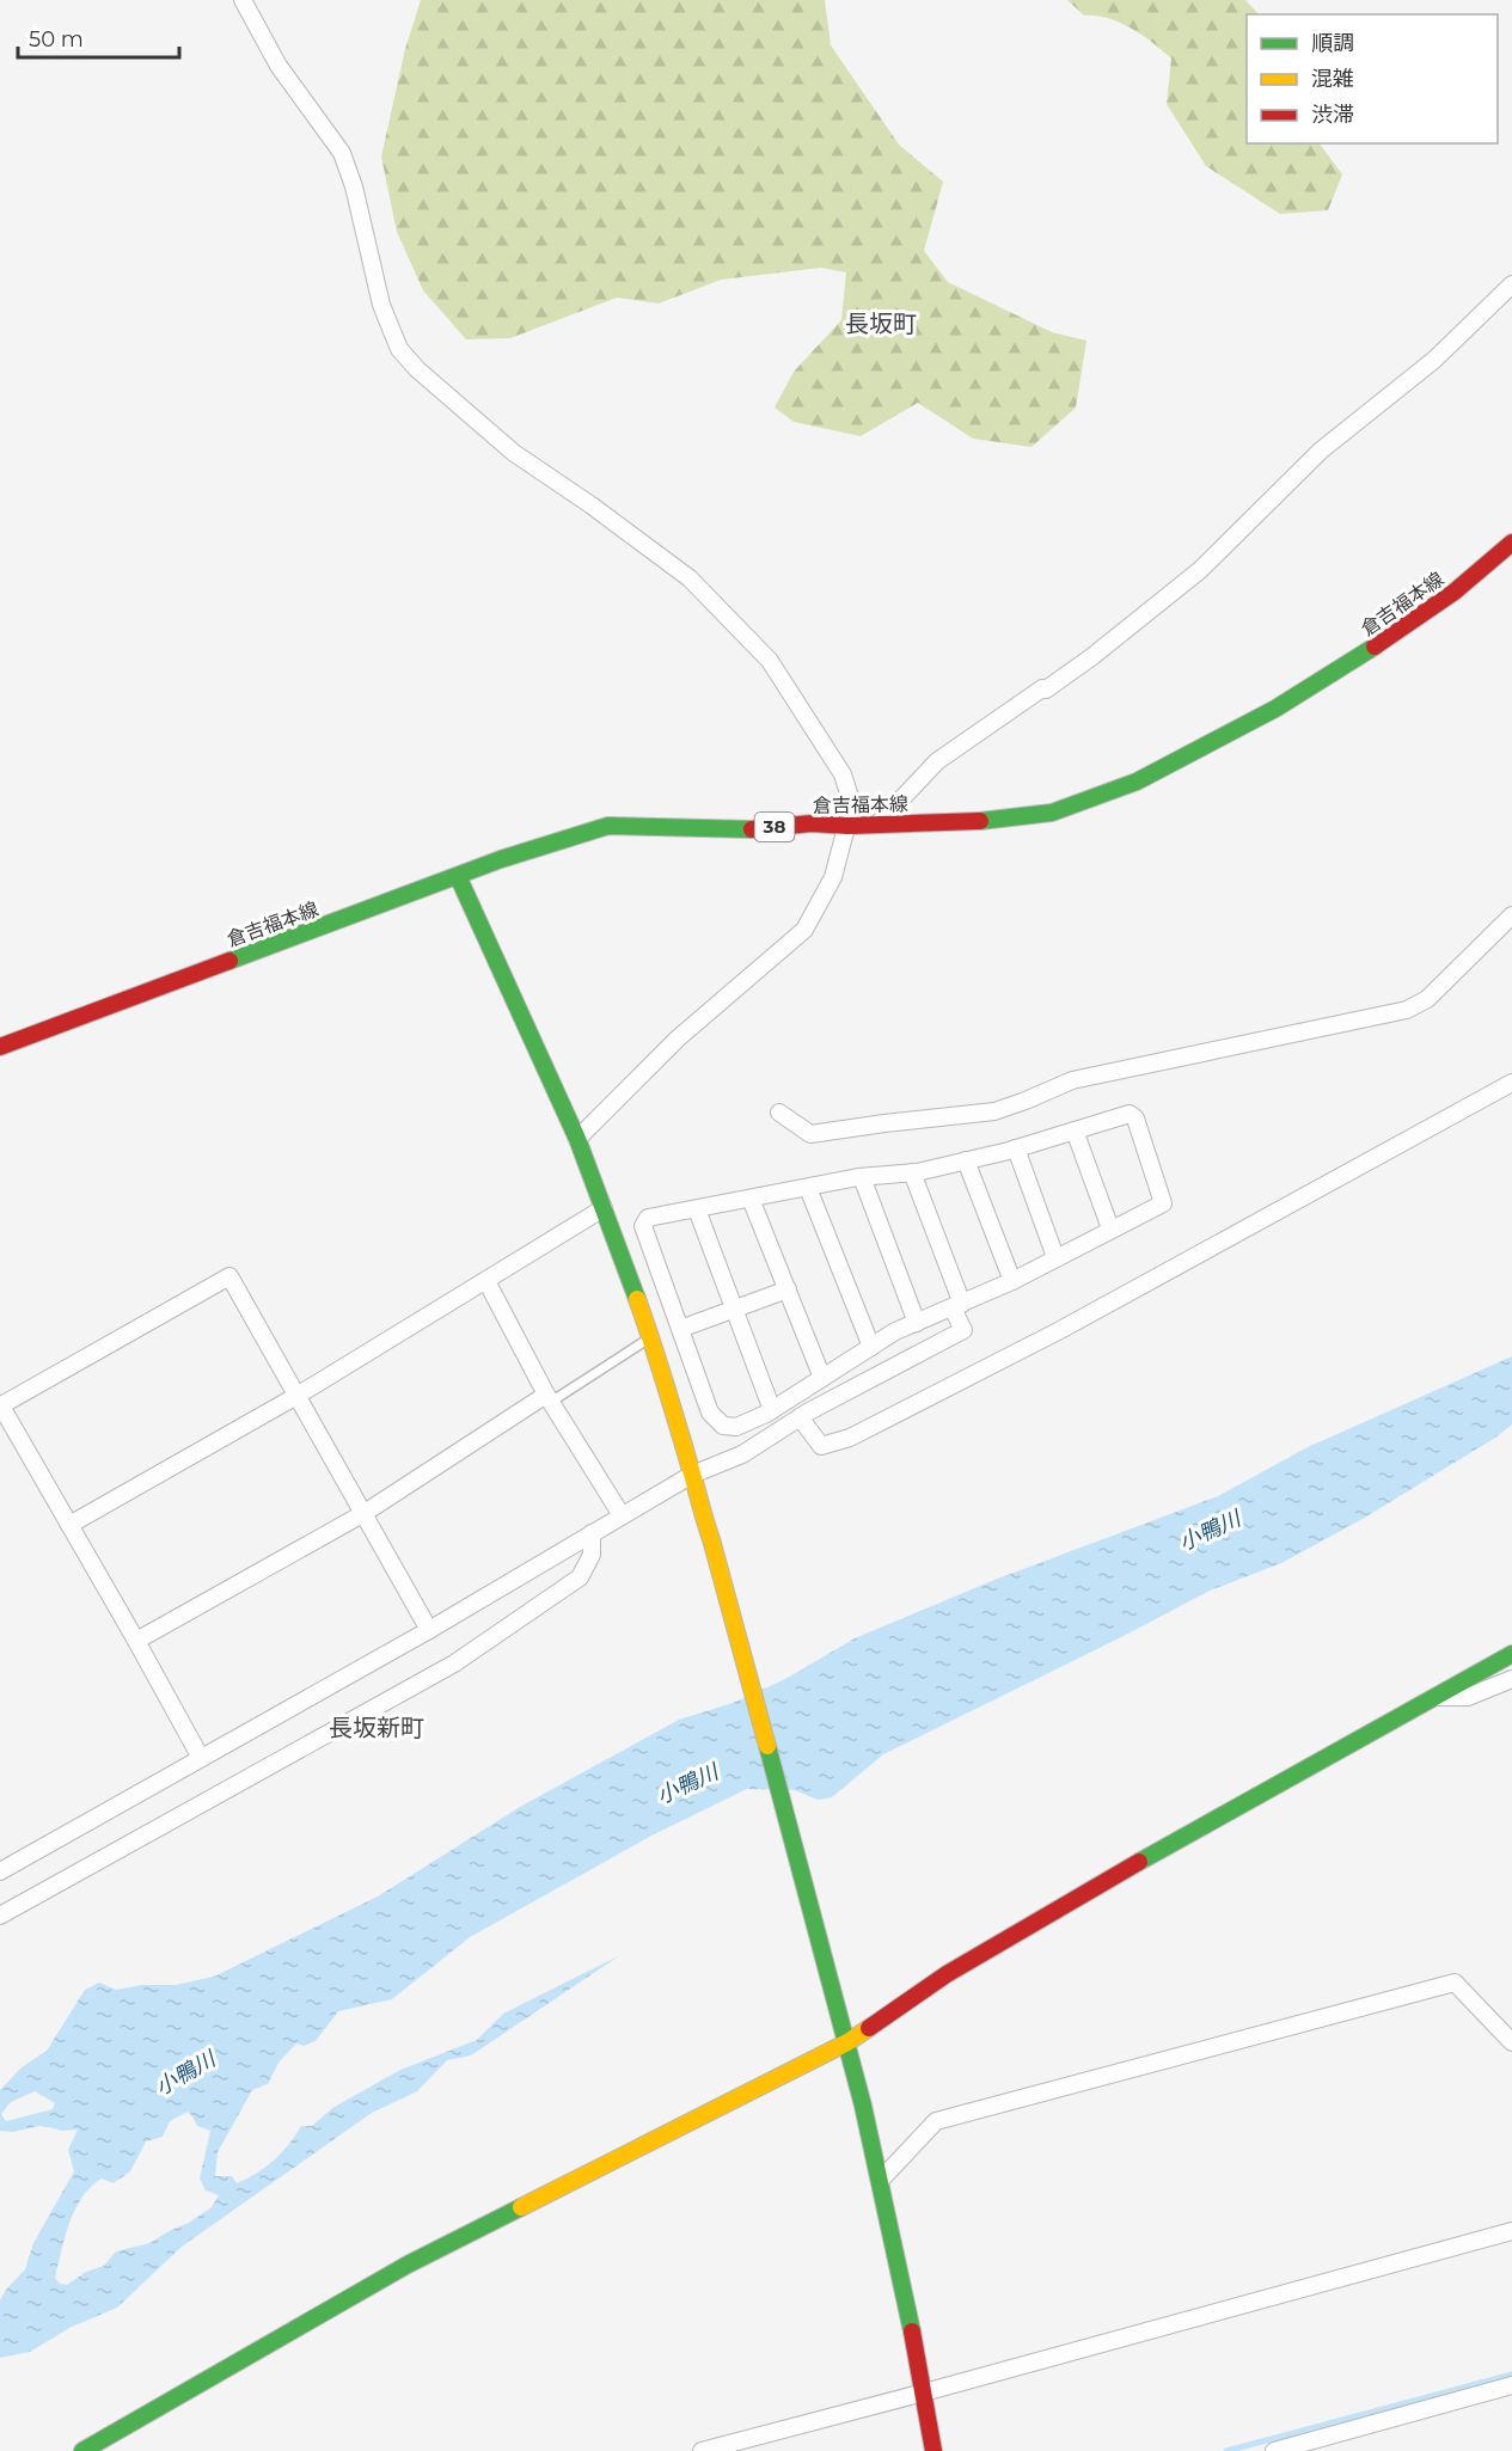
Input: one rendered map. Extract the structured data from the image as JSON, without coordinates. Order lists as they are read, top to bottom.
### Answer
{
  "streets": {
    "street": ["倉吉福本線", "38"]
  },
  "districts": ["長坂町", "長坂新町"],
  "water": ["小鴨川"],
  "legend": ["順調", "混雑", "渋滞"],
  "scale_bar": "50 m"
}
